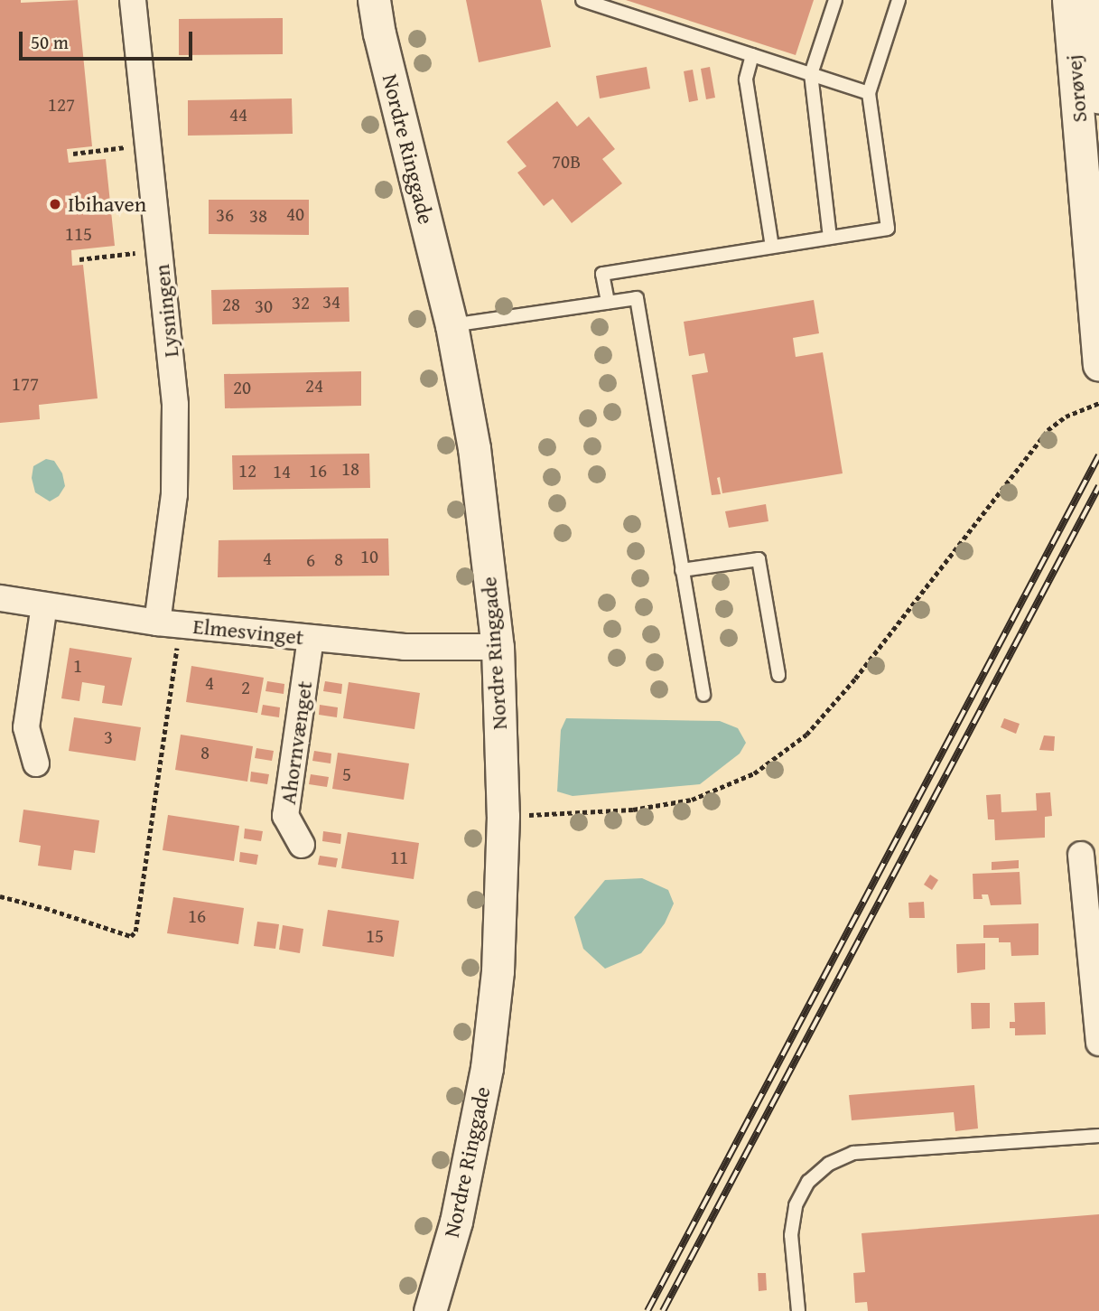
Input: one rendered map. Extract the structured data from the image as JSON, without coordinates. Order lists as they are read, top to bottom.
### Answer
{
  "streets": {
    "street": [
      "Sorøvej",
      "Nordre Ringgade",
      "Lysningen",
      "Elmesvinget",
      "Ahornvænget"
    ]
  },
  "crossings": [
    ["Nordre Ringgade", "Elmesvinget"],
    ["Lysningen", "Elmesvinget"],
    ["Elmesvinget", "Ahornvænget"]
  ],
  "places": ["Ibihaven"],
  "house_numbers": [
    "127",
    "44",
    "70B",
    "40",
    "36",
    "38",
    "115",
    "34",
    "32",
    "28",
    "30",
    "177",
    "24",
    "20",
    "18",
    "12",
    "16",
    "14",
    "10",
    "4",
    "8",
    "6",
    "1",
    "4",
    "2",
    "3",
    "8",
    "5",
    "11",
    "16",
    "15"
  ],
  "scale_bar": "50 m"
}
